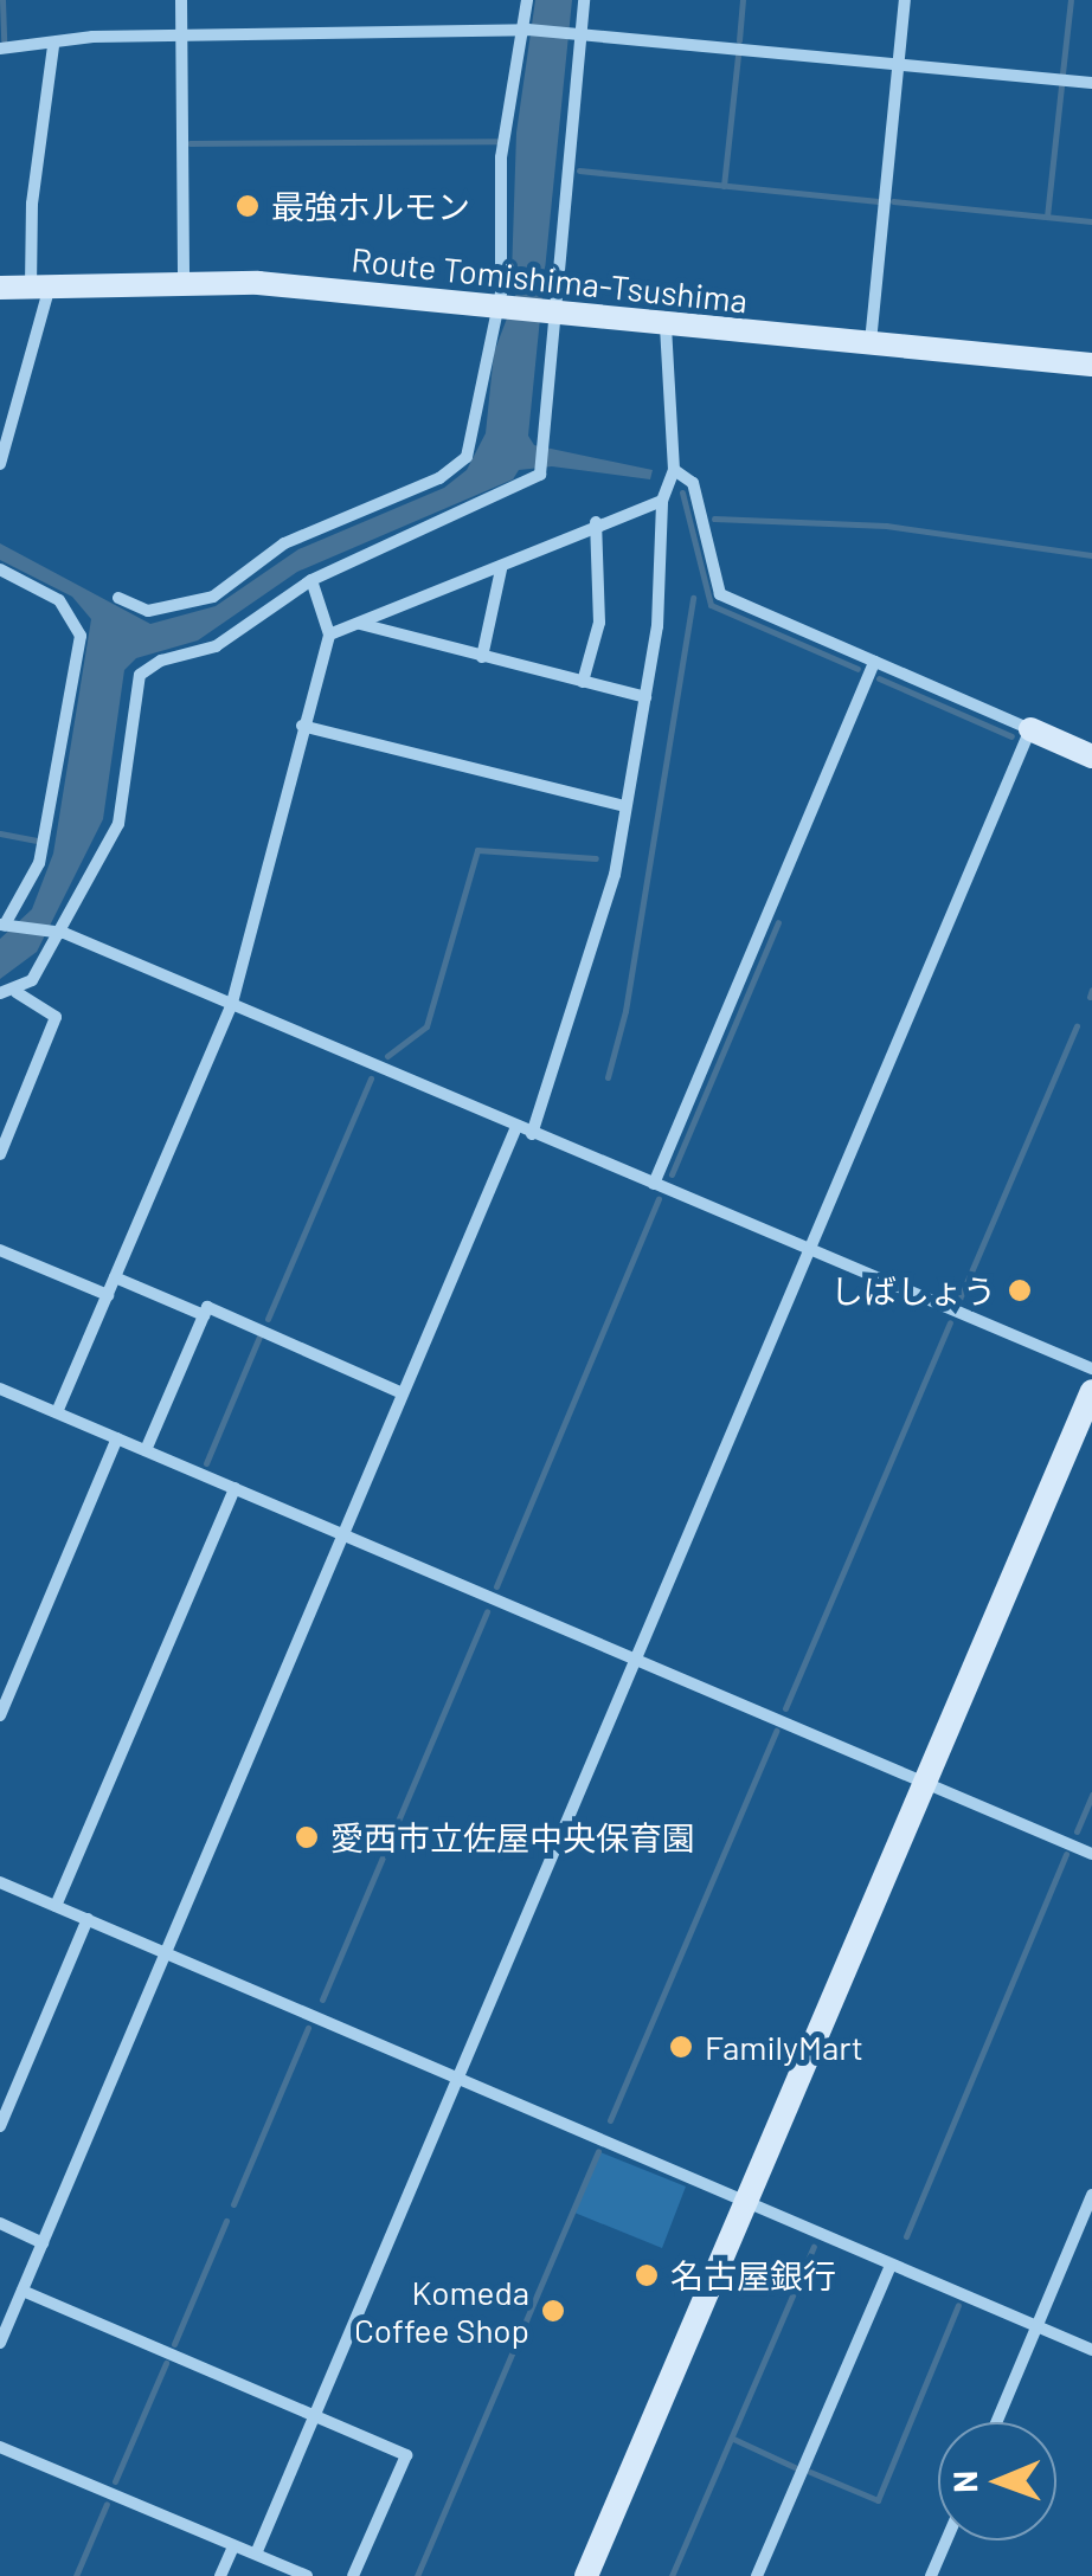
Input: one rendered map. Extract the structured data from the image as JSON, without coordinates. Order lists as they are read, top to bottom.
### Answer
{
  "streets": {
    "street": ["Route Tomishima-Tsushima"]
  },
  "places": [
    "最強ホルモン",
    "しばしょう",
    "愛西市立佐屋中央保育園",
    "FamilyMart",
    "名古屋銀行",
    "Komeda Coffee Shop"
  ],
  "north": "left"
}
